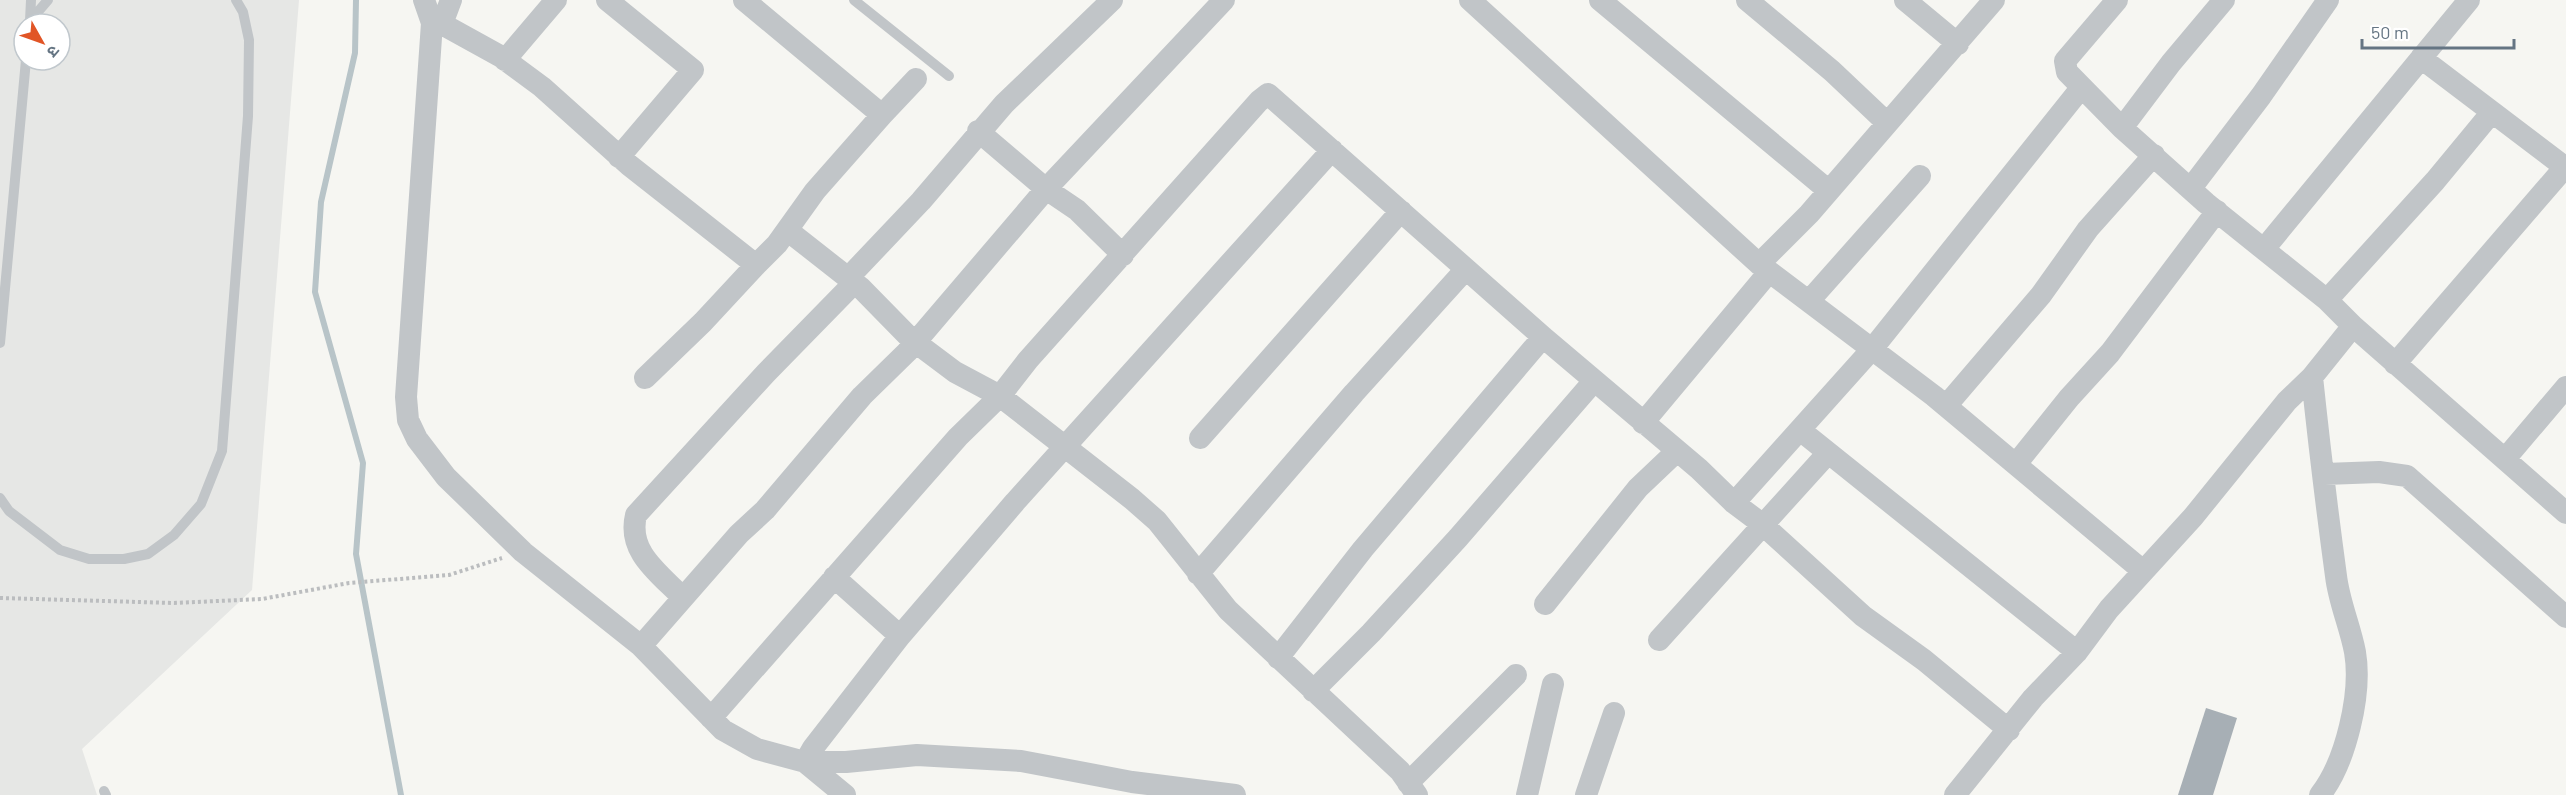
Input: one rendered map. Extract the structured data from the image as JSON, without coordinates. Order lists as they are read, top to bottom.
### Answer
{
  "scale_bar": "50 m",
  "north": "bottom right"
}
